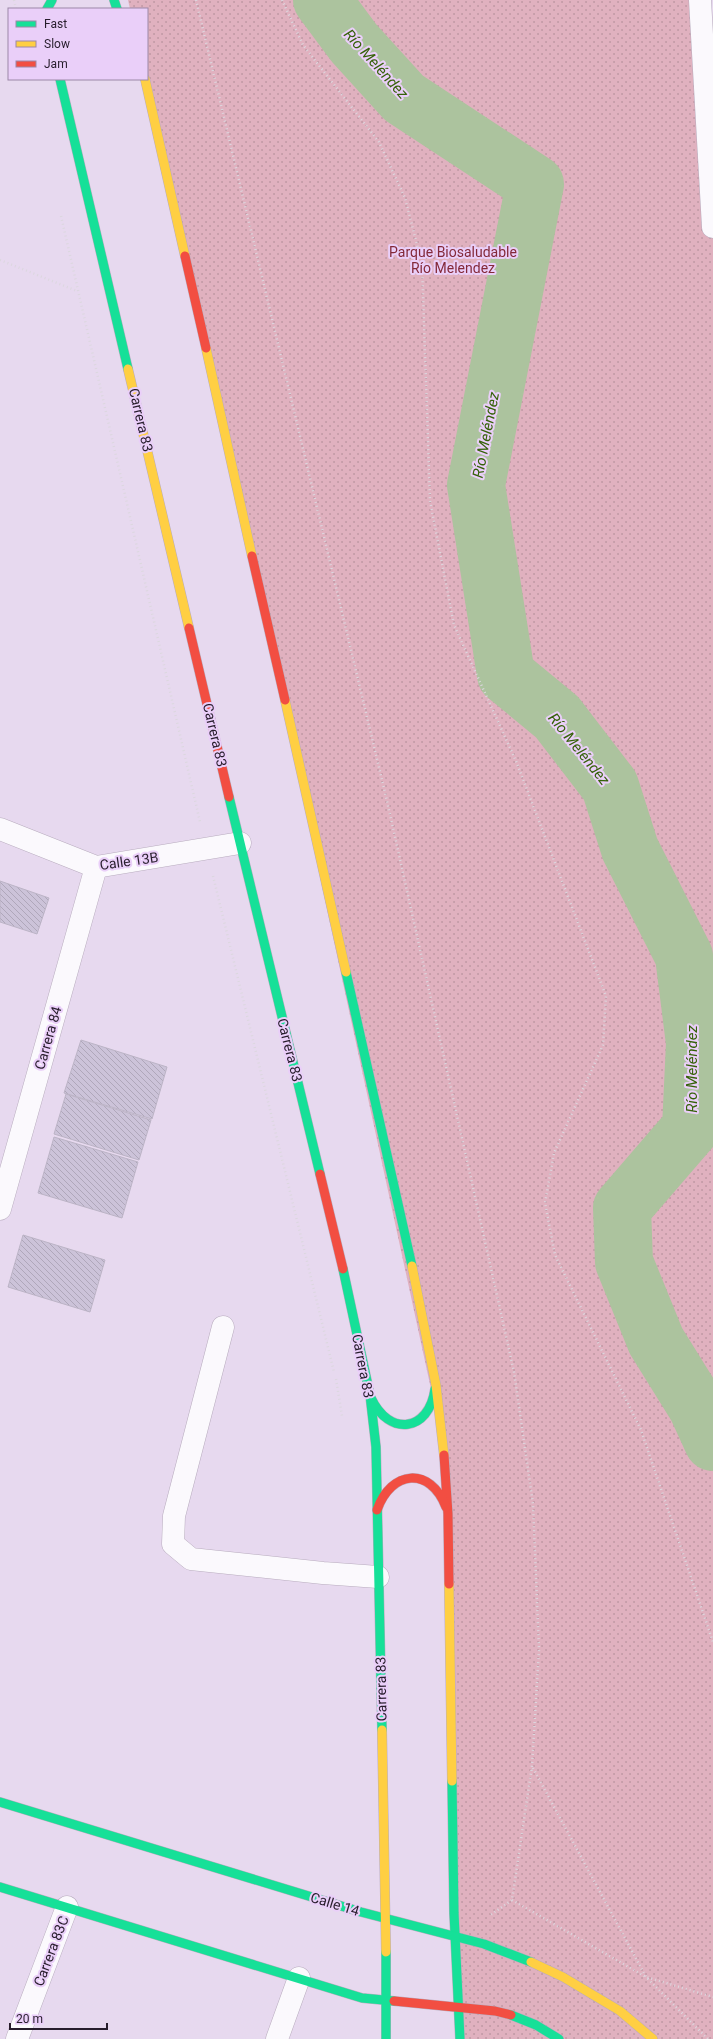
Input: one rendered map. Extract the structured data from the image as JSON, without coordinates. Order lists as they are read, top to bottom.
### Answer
{
  "streets": {
    "street": [
      "Carrera 83",
      "Calle 13B",
      "Carrera 84",
      "Calle 14",
      "Carrera 83C"
    ]
  },
  "crossings": [
    ["Carrera 83", "Calle 13B"],
    ["Carrera 83", "Calle 14"],
    ["Calle 13B", "Carrera 84"]
  ],
  "water": ["Río Meléndez"],
  "parks": ["Parque Biosaludable Río Melendez"],
  "legend": ["Fast", "Slow", "Jam"],
  "scale_bar": "20 m"
}
